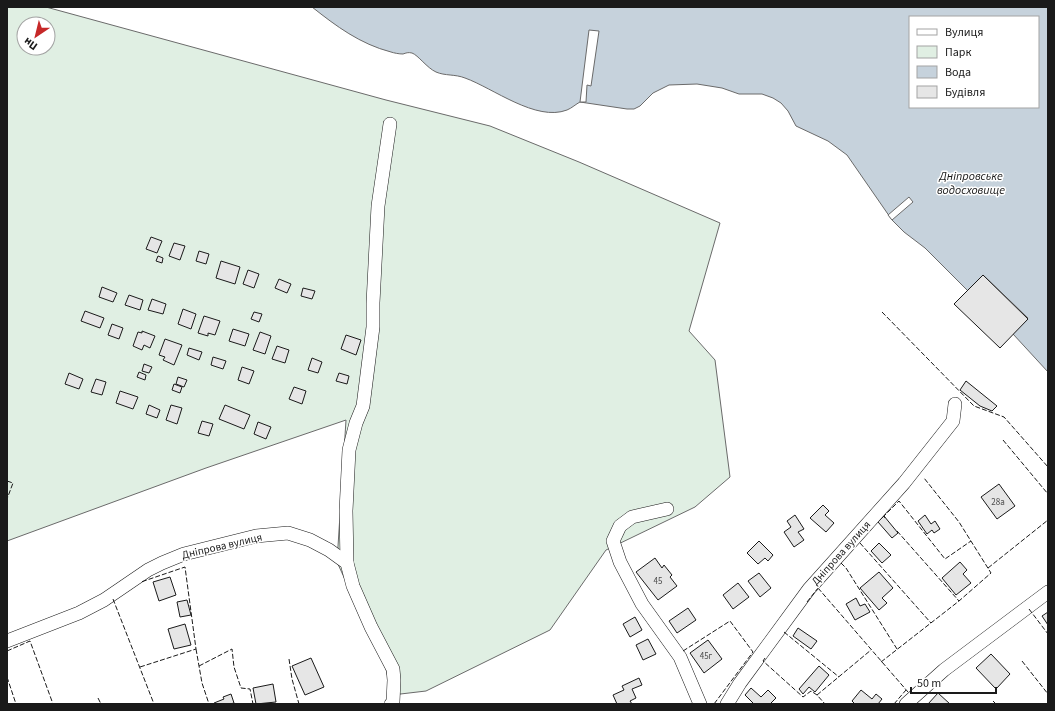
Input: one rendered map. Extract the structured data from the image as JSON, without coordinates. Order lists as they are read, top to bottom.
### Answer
{
  "streets": {
    "street": ["Дніпрова вулиця"]
  },
  "water": ["Дніпровське водосховище"],
  "house_numbers": ["28а", "45", "45г"],
  "legend": [
    "Вулиця",
    "Парк",
    "Вода",
    "Будівля"
  ],
  "scale_bar": "50 m",
  "north": "bottom left"
}
